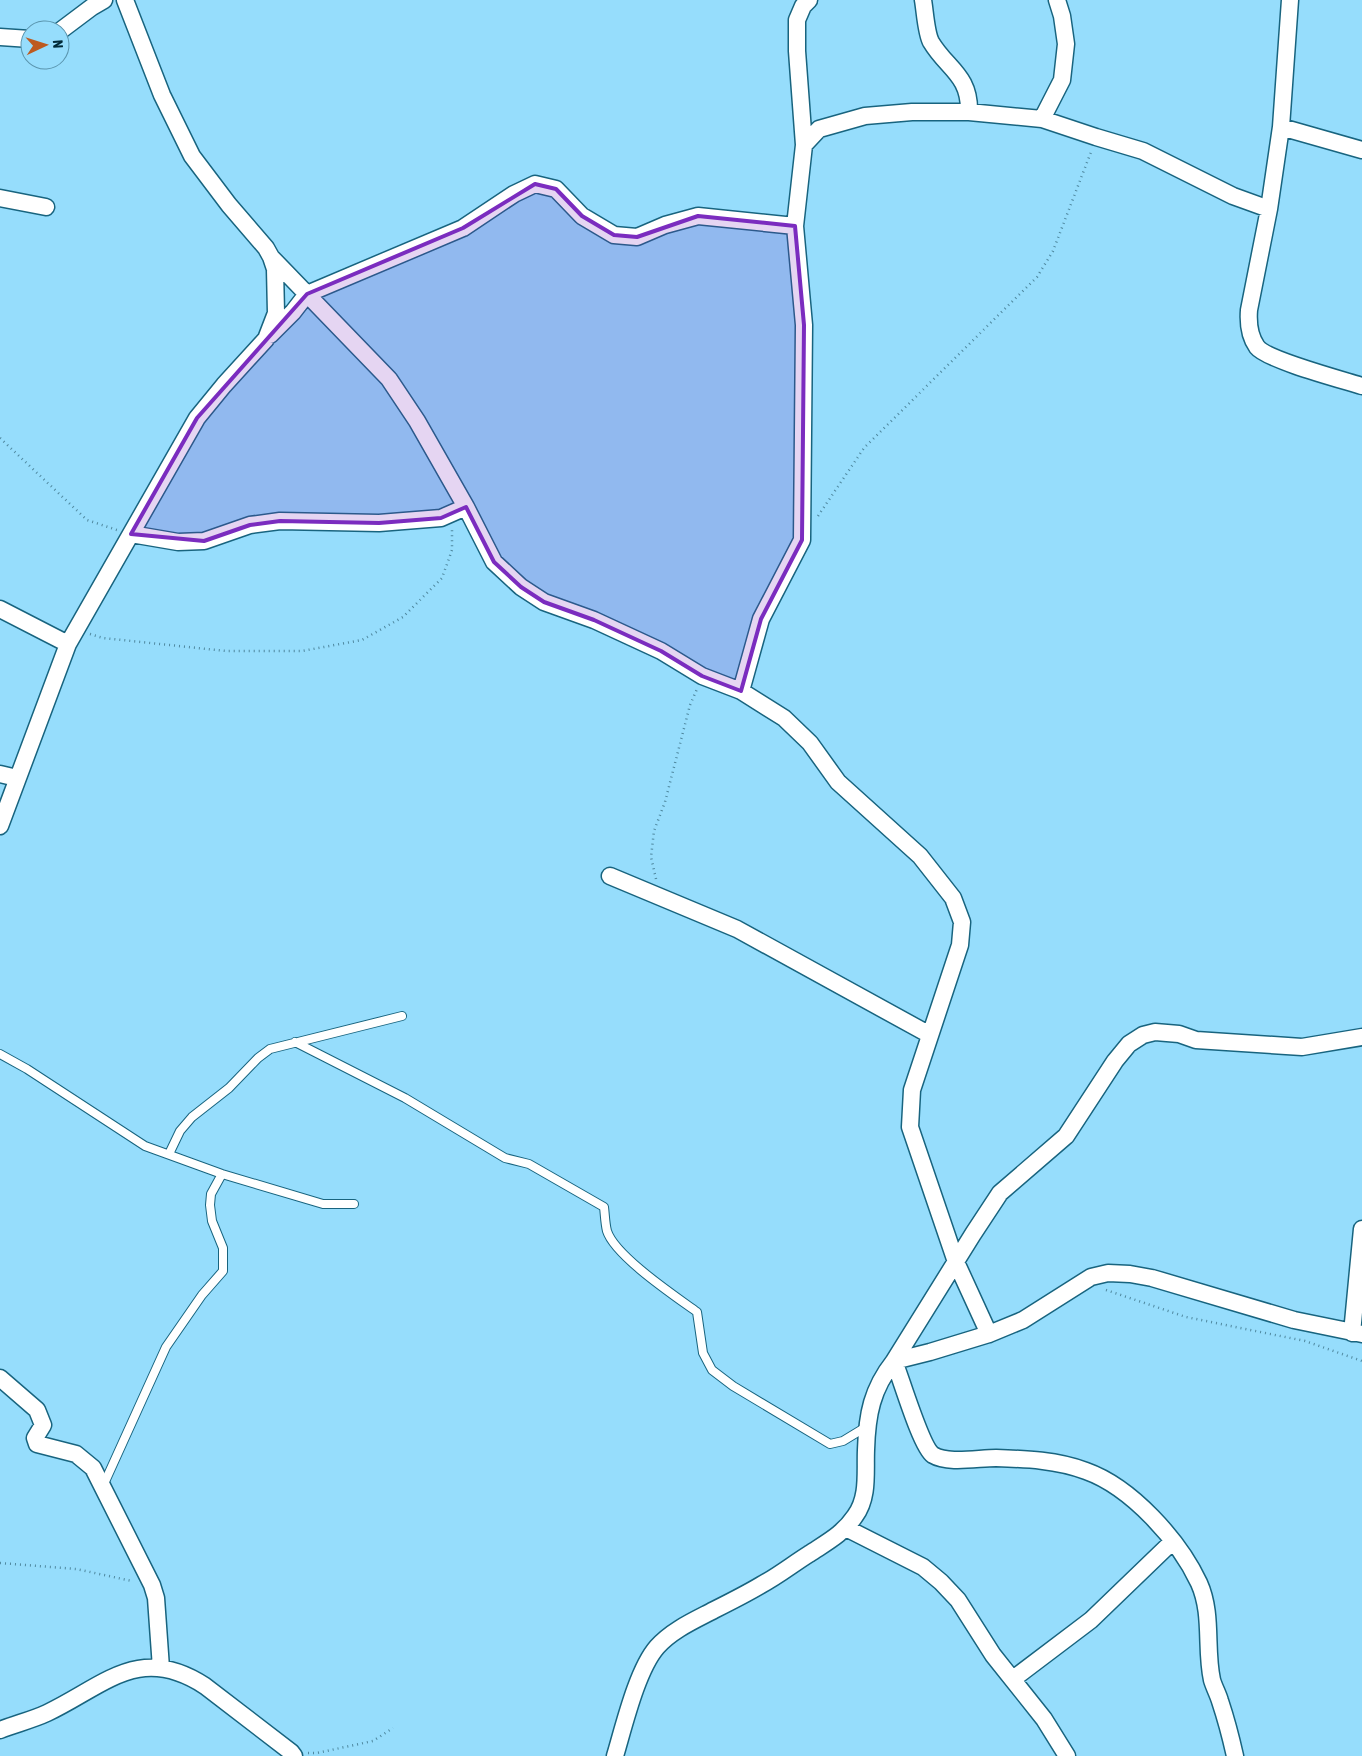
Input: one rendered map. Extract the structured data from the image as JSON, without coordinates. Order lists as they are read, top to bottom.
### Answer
{
  "north": "right"
}
